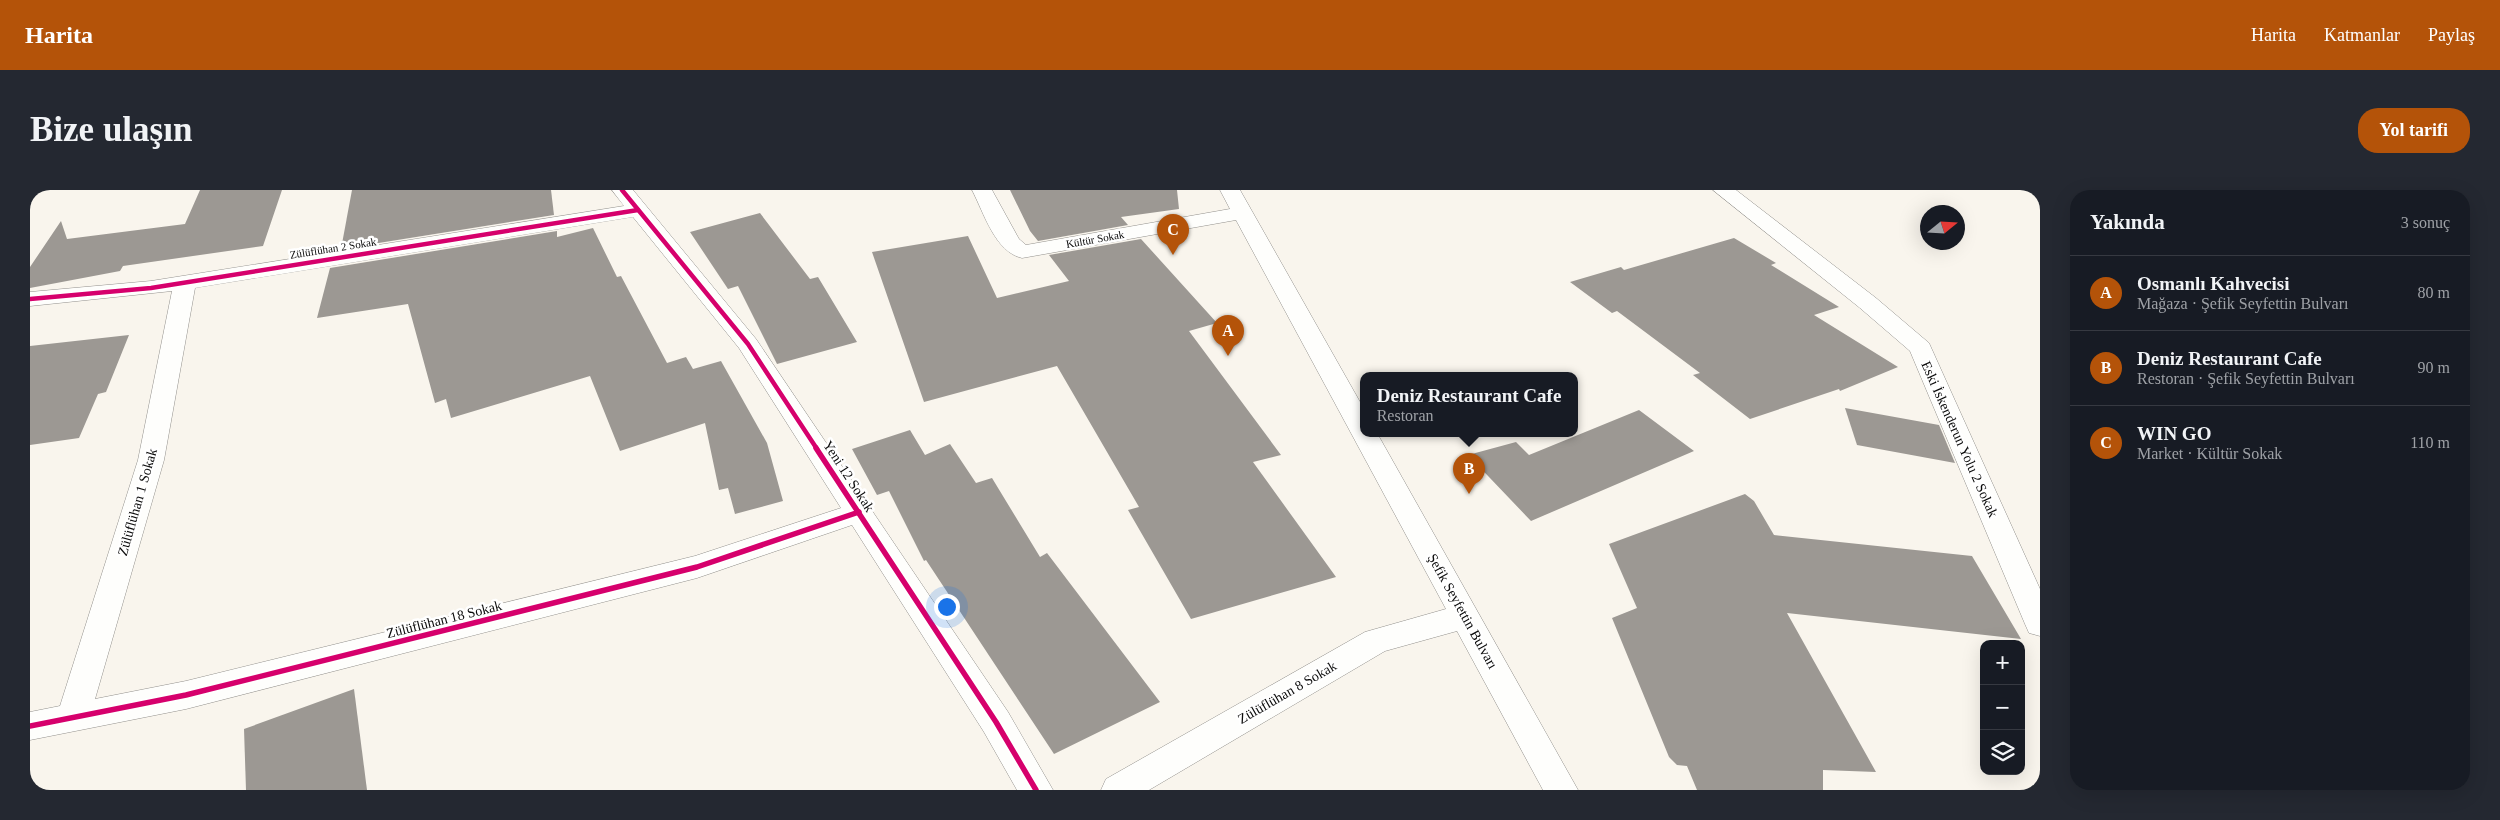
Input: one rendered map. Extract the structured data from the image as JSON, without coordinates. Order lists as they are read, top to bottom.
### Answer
{
  "streets": {
    "street": [
      "Kültür Sokak",
      "Zülüflühan 2 Sokak",
      "Eski İskenderun Yolu 2 Sokak",
      "Yeni 12 Sokak",
      "Zülüflühan 1 Sokak",
      "Şefik Seyfettin Bulvarı",
      "Zülüflühan 18 Sokak",
      "Zülüflühan 8 Sokak"
    ]
  },
  "crossings": [
    ["Kültür Sokak", "Şefik Seyfettin Bulvarı"],
    ["Zülüflühan 2 Sokak", "Yeni 12 Sokak"],
    ["Zülüflühan 2 Sokak", "Zülüflühan 1 Sokak"],
    ["Yeni 12 Sokak", "Zülüflühan 18 Sokak"],
    ["Zülüflühan 1 Sokak", "Zülüflühan 18 Sokak"],
    ["Şefik Seyfettin Bulvarı", "Zülüflühan 8 Sokak"]
  ],
  "north": "right",
  "page": {
    "header": "Harita",
    "nav": ["Harita", "Katmanlar", "Paylaş"],
    "buttons": "Yol tarifi",
    "title": "Bize ulaşın",
    "heading": ["Yakında", "3 sonuç"],
    "pins": ["C", "A", "B"],
    "list": [
      {
        "mark": "A",
        "name": "Osmanlı Kahvecisi",
        "note": "Mağaza · Şefik Seyfettin Bulvarı",
        "value": "80 m"
      },
      {
        "mark": "B",
        "name": "Deniz Restaurant Cafe",
        "note": "Restoran · Şefik Seyfettin Bulvarı",
        "value": "90 m"
      },
      {
        "mark": "C",
        "name": "WIN GO",
        "note": "Market · Kültür Sokak",
        "value": "110 m"
      }
    ],
    "popup": ["Deniz Restaurant Cafe", "Restoran"],
    "map_buttons": ["+", "−"]
  }
}
